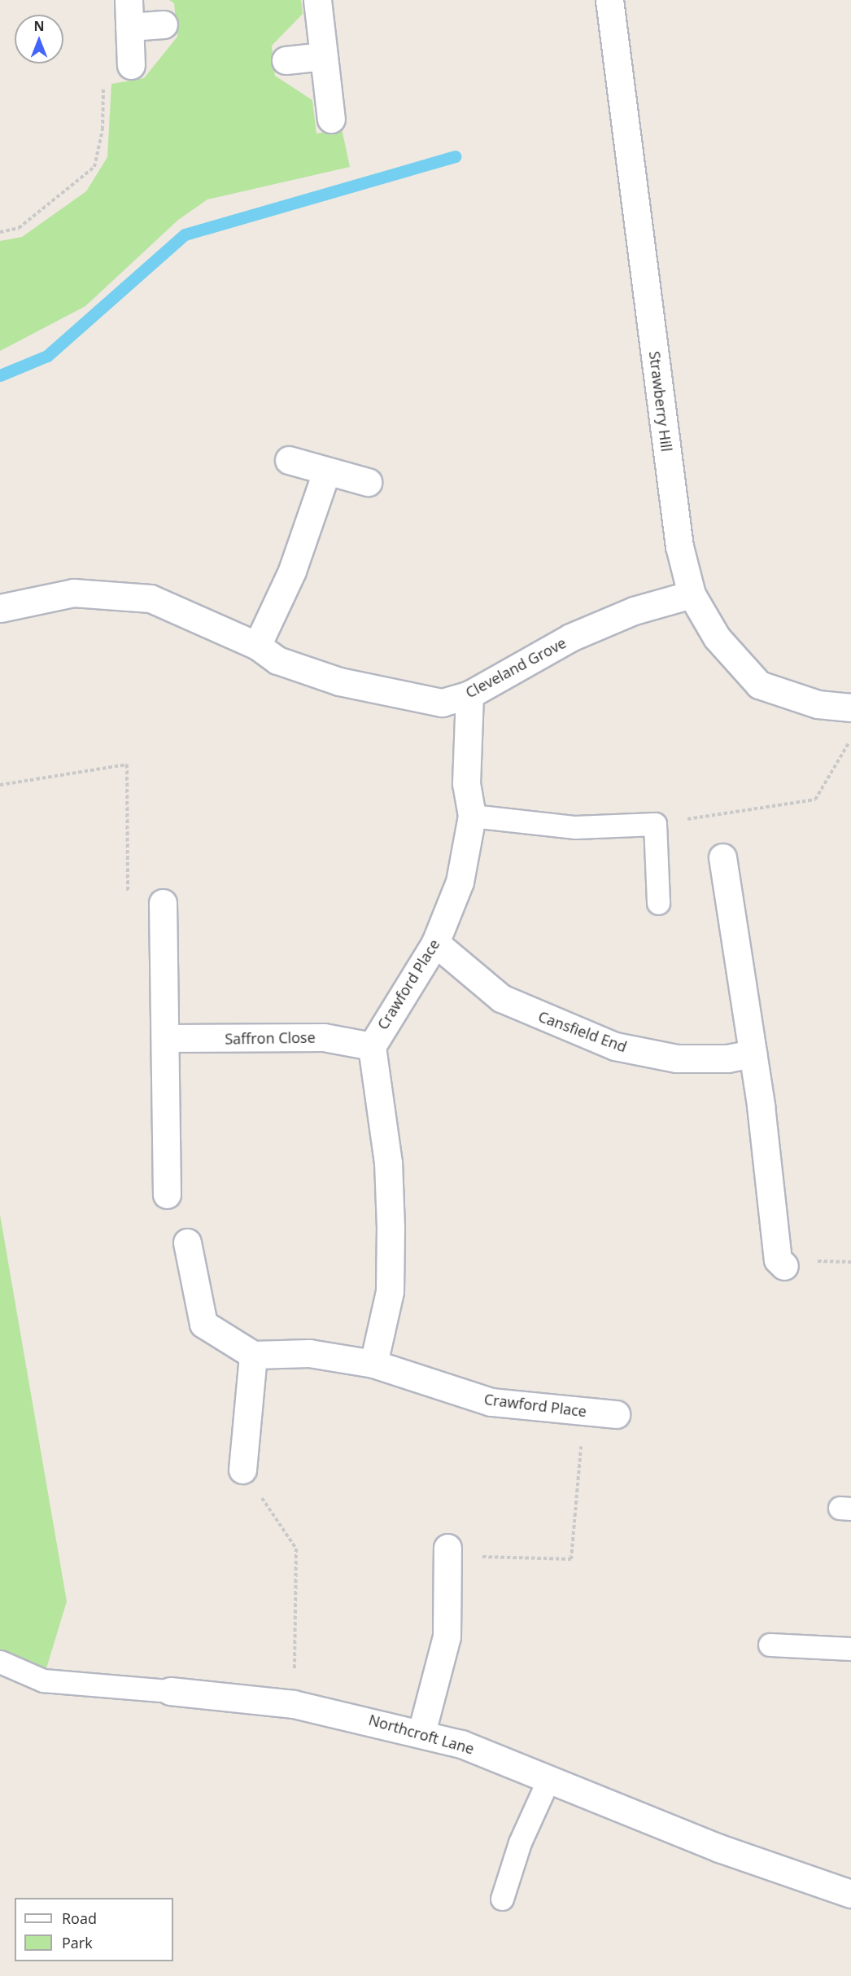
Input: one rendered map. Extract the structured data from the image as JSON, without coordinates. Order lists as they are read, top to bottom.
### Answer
{
  "streets": {
    "street": [
      "Strawberry Hill",
      "Cleveland Grove",
      "Crawford Place",
      "Cansfield End",
      "Saffron Close",
      "Northcroft Lane"
    ]
  },
  "crossings": [
    ["Strawberry Hill", "Cleveland Grove"],
    ["Cleveland Grove", "Crawford Place"],
    ["Crawford Place", "Cansfield End"],
    ["Crawford Place", "Saffron Close"]
  ],
  "legend": ["Road", "Park"],
  "north": "top"
}
